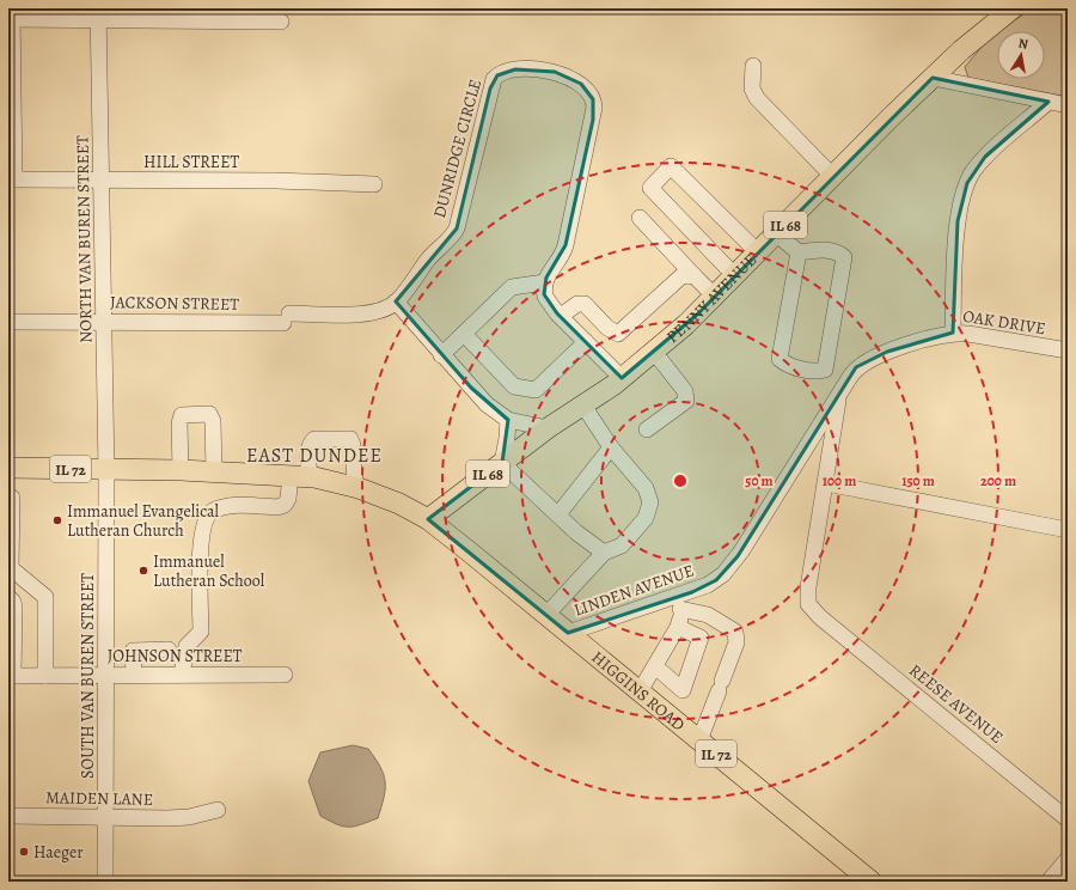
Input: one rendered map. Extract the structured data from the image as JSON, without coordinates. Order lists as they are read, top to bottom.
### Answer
{
  "streets": {
    "main road": [
      "IL 68",
      "PENNY AVENUE",
      "IL 72",
      "HIGGINS ROAD"
    ],
    "street": [
      "DUNRIDGE CIRCLE",
      "HILL STREET",
      "NORTH VAN BUREN STREET",
      "JACKSON STREET",
      "OAK DRIVE",
      "LINDEN AVENUE",
      "JOHNSON STREET",
      "SOUTH VAN BUREN STREET",
      "REESE AVENUE",
      "MAIDEN LANE"
    ]
  },
  "crossings": [
    ["DUNRIDGE CIRCLE", "JACKSON STREET"],
    ["HILL STREET", "NORTH VAN BUREN STREET"],
    ["NORTH VAN BUREN STREET", "JACKSON STREET"],
    ["NORTH VAN BUREN STREET", "IL 72"],
    ["NORTH VAN BUREN STREET", "SOUTH VAN BUREN STREET"],
    ["PENNY AVENUE", "IL 72"],
    ["PENNY AVENUE", "HIGGINS ROAD"],
    ["OAK DRIVE", "LINDEN AVENUE"],
    ["OAK DRIVE", "REESE AVENUE"],
    ["IL 72", "SOUTH VAN BUREN STREET"],
    ["IL 72", "HIGGINS ROAD"],
    ["LINDEN AVENUE", "HIGGINS ROAD"],
    ["LINDEN AVENUE", "REESE AVENUE"],
    ["JOHNSON STREET", "SOUTH VAN BUREN STREET"],
    ["SOUTH VAN BUREN STREET", "MAIDEN LANE"]
  ],
  "districts": ["EAST DUNDEE"],
  "places": ["Immanuel Evangelical Lutheran Church", "Immanuel Lutheran School", "Haeger"],
  "north": "top",
  "rings": [
    "50 m",
    "100 m",
    "150 m",
    "200 m"
  ]
}
